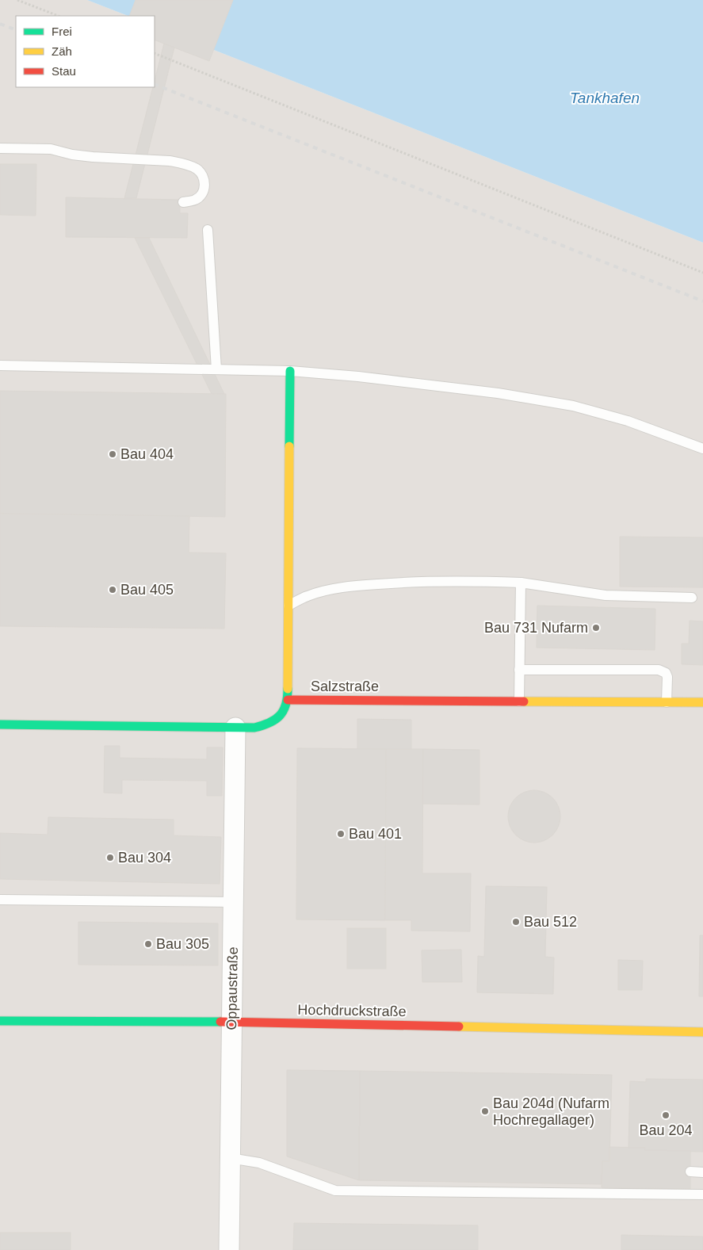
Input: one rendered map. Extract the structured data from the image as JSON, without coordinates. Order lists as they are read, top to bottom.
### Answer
{
  "streets": {
    "street": ["Salzstraße", "Oppaustraße", "Hochdruckstraße"]
  },
  "crossings": [
    ["Oppaustraße", "Hochdruckstraße"]
  ],
  "water": ["Tankhafen"],
  "places": [
    "Bau 404",
    "Bau 405",
    "Bau 731 Nufarm",
    "Bau 401",
    "Bau 304",
    "Bau 512",
    "Bau 305",
    "Bau 204d (Nufarm Hochregallager)",
    "Bau 204"
  ],
  "legend": ["Frei", "Zäh", "Stau"]
}
